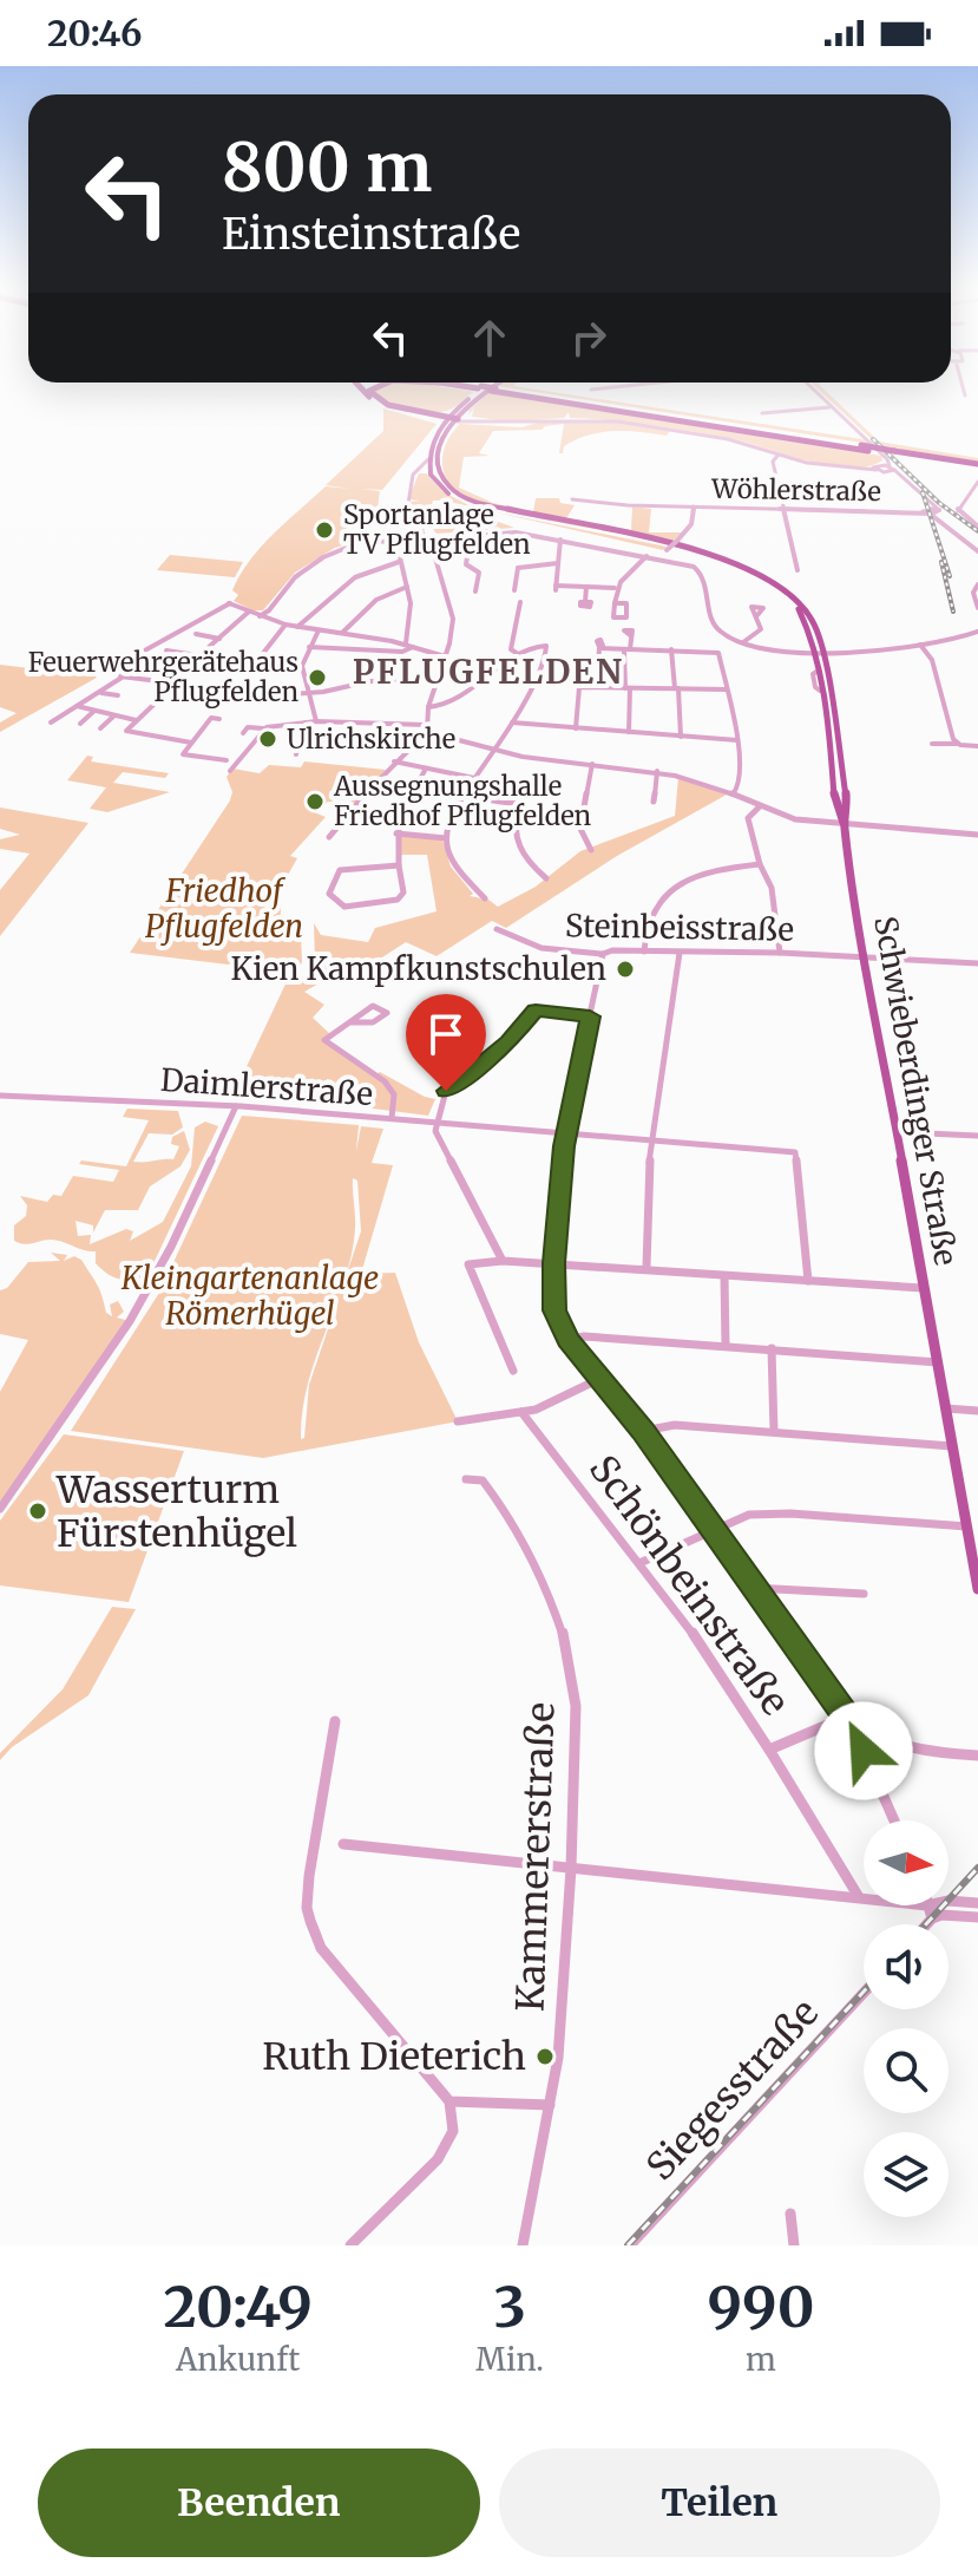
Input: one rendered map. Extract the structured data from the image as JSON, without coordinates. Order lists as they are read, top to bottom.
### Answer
{
  "streets": {
    "main road": ["Schwieberdinger Straße"],
    "street": [
      "Wöhlerstraße",
      "Steinbeisstraße",
      "Daimlerstraße",
      "Schönbeinstraße",
      "Kammererstraße",
      "Siegesstraße"
    ]
  },
  "crossings": [
    ["Steinbeisstraße", "Schwieberdinger Straße"]
  ],
  "districts": ["PFLUGFELDEN"],
  "parks": ["Friedhof Pflugfelden", "Kleingartenanlage Römerhügel"],
  "places": [
    "Sportanlage TV Pflugfelden",
    "Feuerwehrgerätehaus Pflugfelden",
    "Ulrichskirche",
    "Aussegnungshalle Friedhof Pflugfelden",
    "Kien Kampfkunstschulen",
    "Wasserturm Fürstenhügel",
    "Ruth Dieterich"
  ],
  "north": "right",
  "page": {
    "status": "20:46",
    "turn": ["800 m", "Einsteinstraße"],
    "eta": [
      "20:49",
      "Ankunft",
      "3",
      "Min.",
      "990",
      "m"
    ],
    "buttons": ["Beenden", "Teilen"]
  }
}
